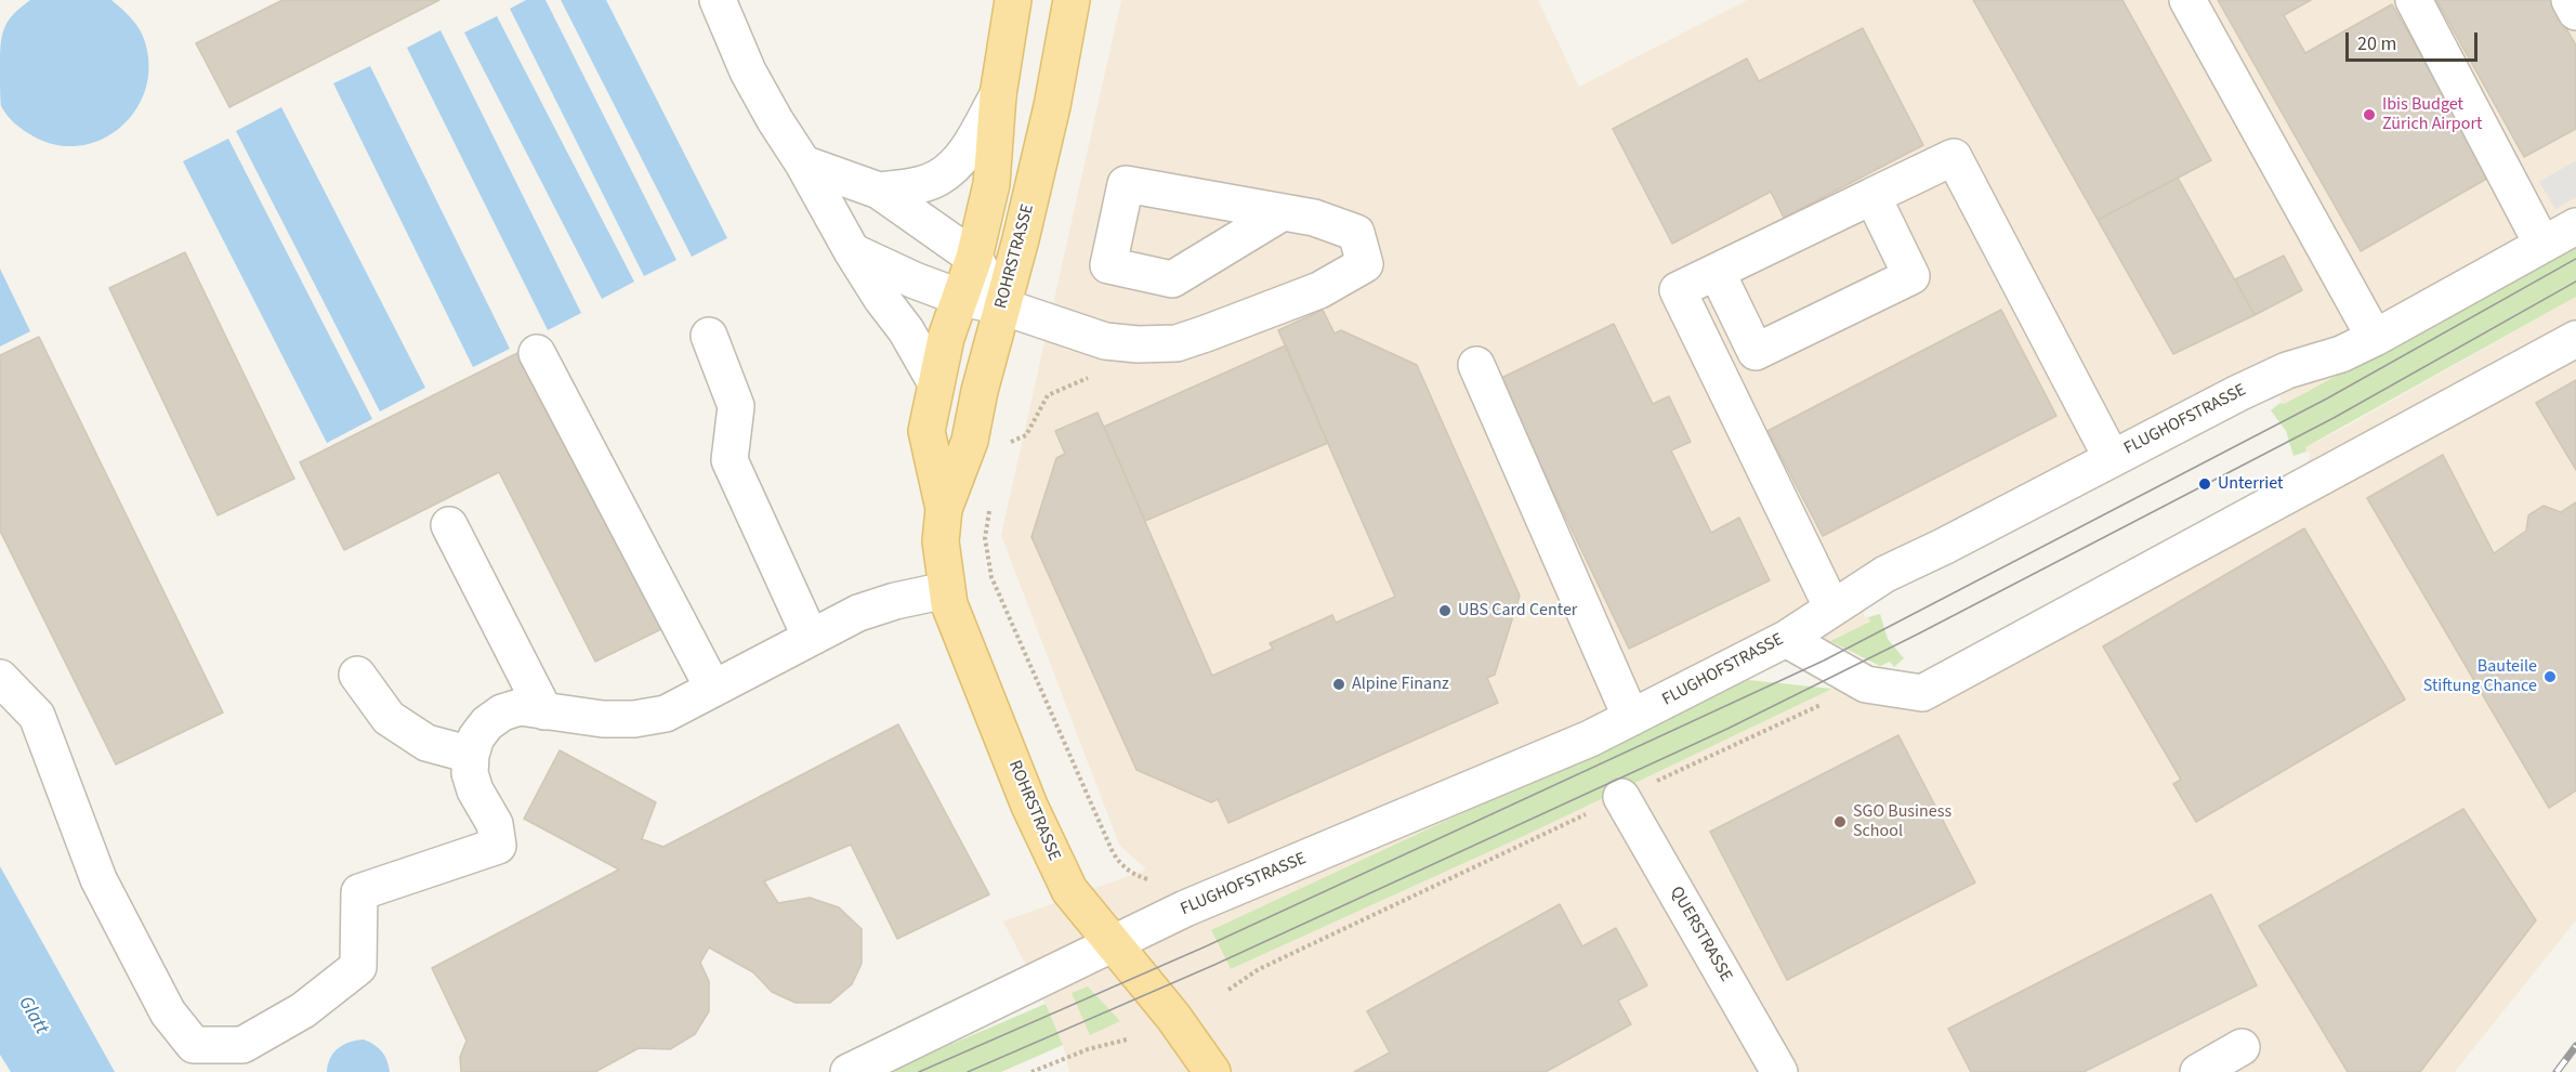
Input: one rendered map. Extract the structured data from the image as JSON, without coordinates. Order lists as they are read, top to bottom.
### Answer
{
  "streets": {
    "main road": ["ROHRSTRASSE"],
    "street": ["FLUGHOFSTRASSE", "QUERSTRASSE"]
  },
  "crossings": [
    ["ROHRSTRASSE", "FLUGHOFSTRASSE"]
  ],
  "water": ["Glatt"],
  "places": [
    "Ibis Budget Zürich Airport",
    "Unterriet",
    "UBS Card Center",
    "Bauteile Stiftung Chance",
    "Alpine Finanz",
    "SGO Business School"
  ],
  "scale_bar": "20 m"
}
